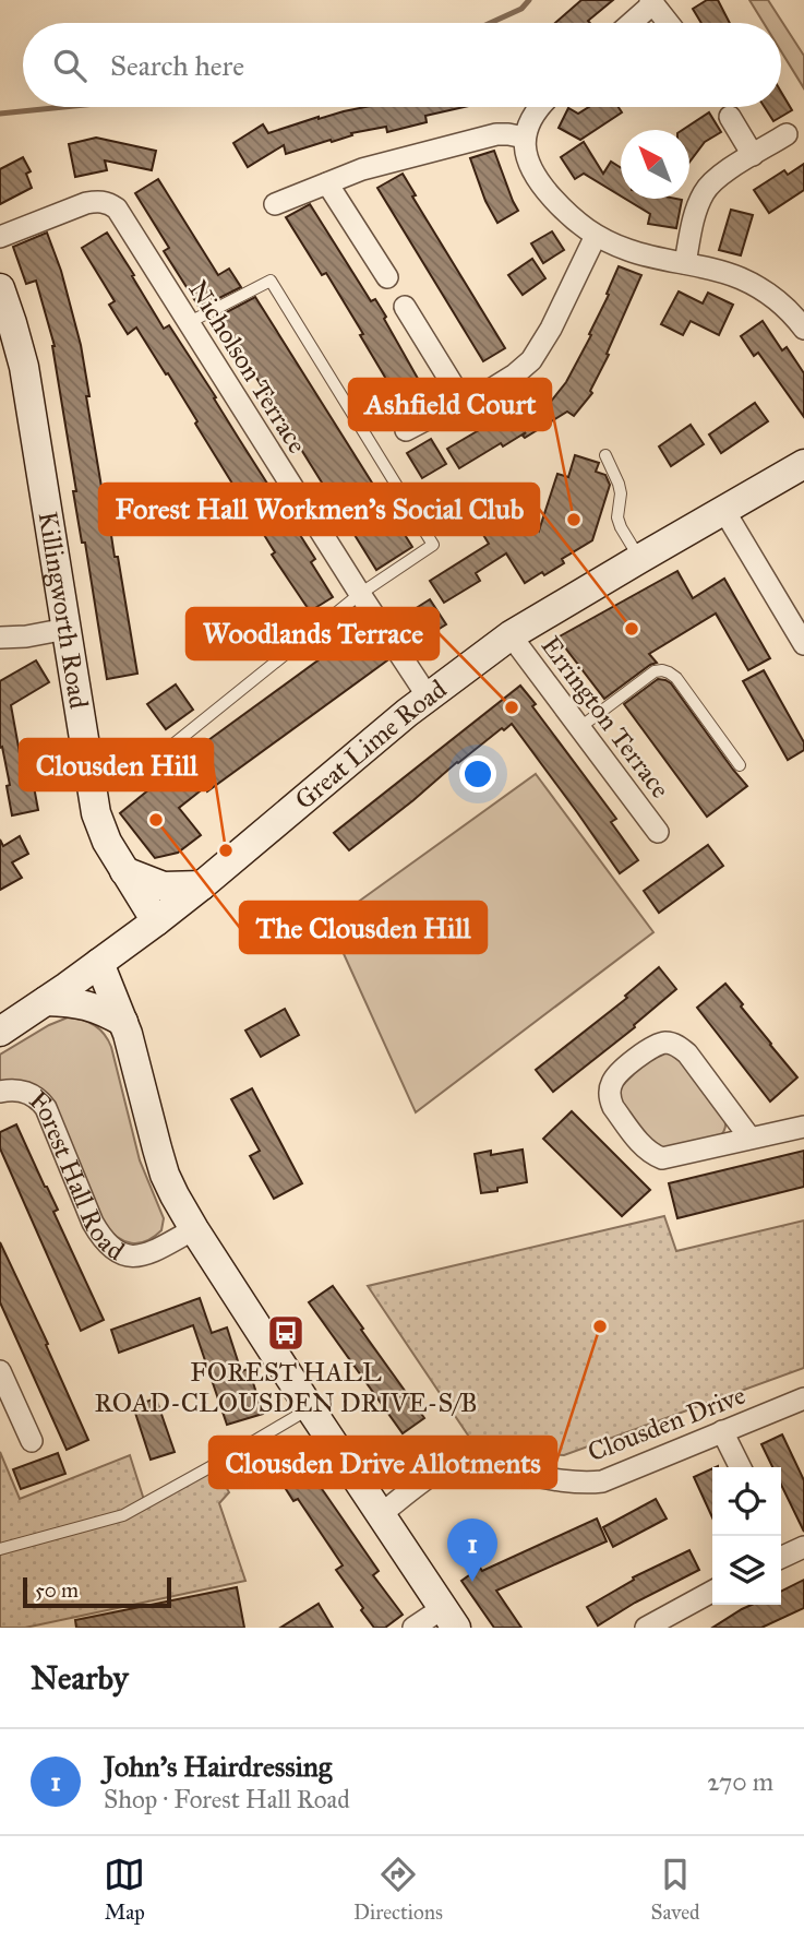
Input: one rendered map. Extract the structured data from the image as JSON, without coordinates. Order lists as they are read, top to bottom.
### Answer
{
  "streets": {
    "main road": ["Killingworth Road", "Great Lime Road"],
    "street": [
      "Nicholson Terrace",
      "Errington Terrace",
      "Forest Hall Road",
      "Clousden Drive"
    ]
  },
  "crossings": [
    ["Nicholson Terrace", "Great Lime Road"],
    ["Killingworth Road", "Great Lime Road"],
    ["Errington Terrace", "Great Lime Road"]
  ],
  "places": {
    "other": [
      "Ashfield Court",
      "Forest Hall Workmen's Social Club",
      "Woodlands Terrace",
      "The Clousden Hill",
      "Clousden Hill",
      "Clousden Drive Allotments"
    ],
    "bus stop": ["FOREST HALL ROAD-CLOUSDEN DRIVE-S/B"]
  },
  "scale_bar": "50 m",
  "north": "top left",
  "page": {
    "search": "Search here",
    "pins": "1",
    "scale": "50 m",
    "heading": "Nearby",
    "list": [
      {
        "mark": "1",
        "name": "John’s Hairdressing",
        "note": "Shop · Forest Hall Road",
        "value": "270 m"
      }
    ],
    "nav": ["Map", "Directions", "Saved"]
  }
}
